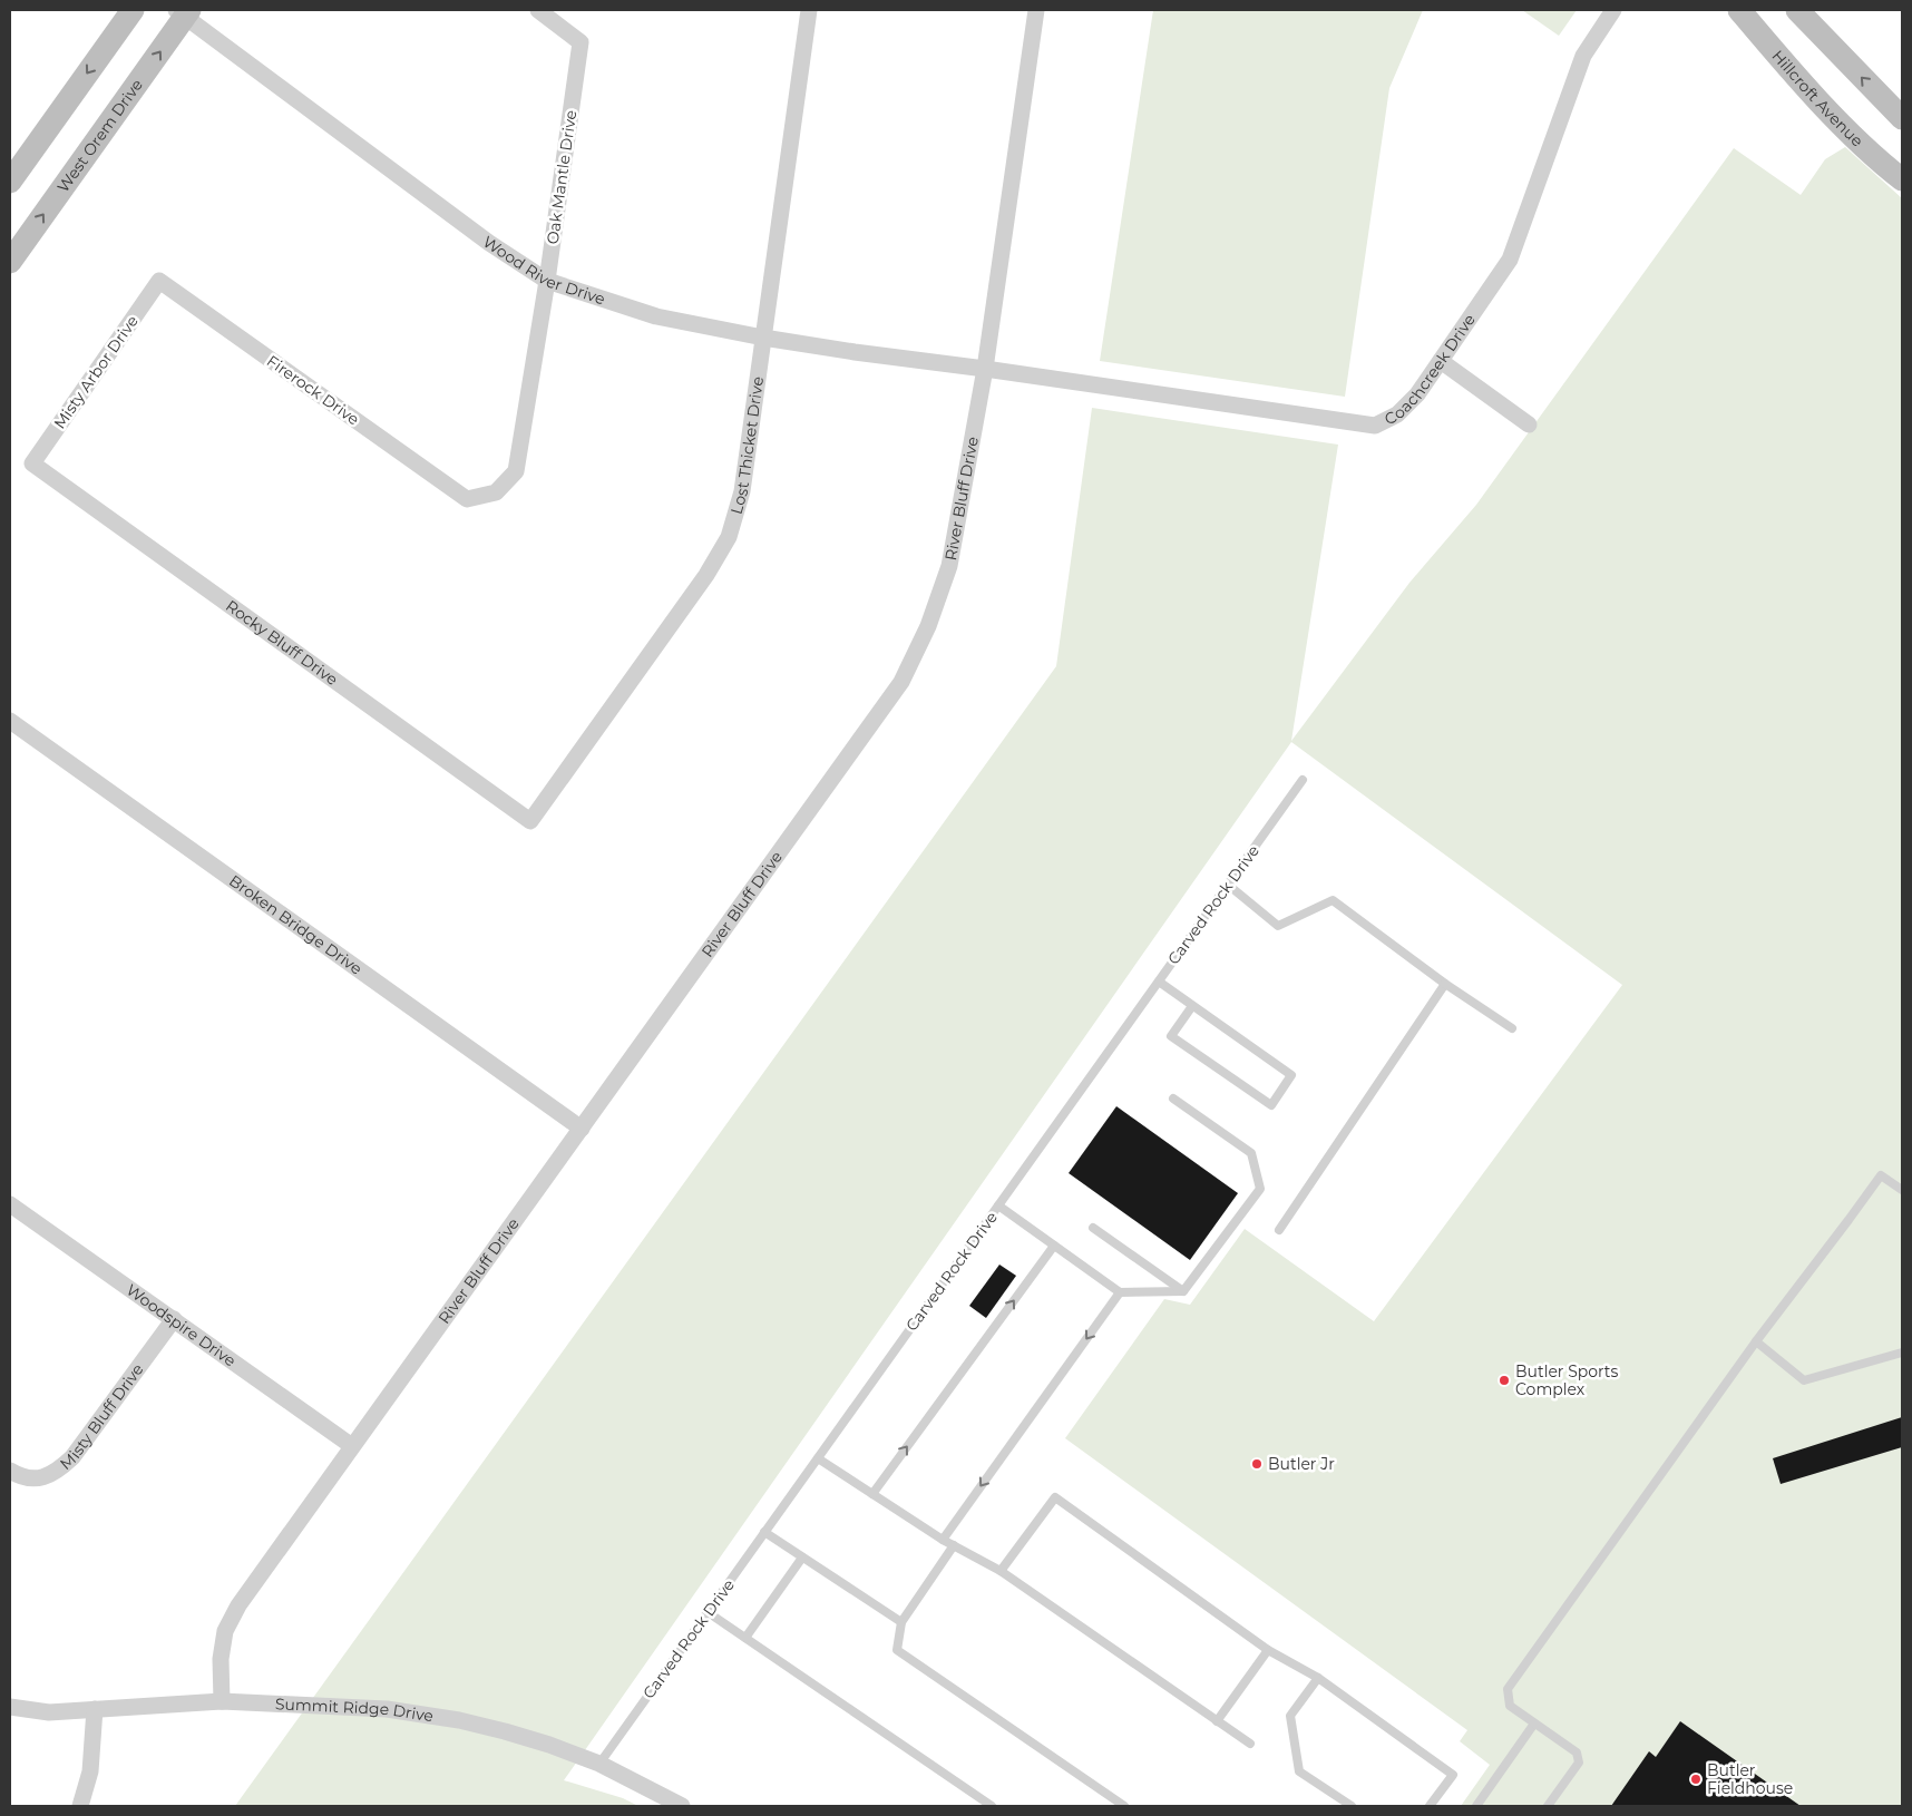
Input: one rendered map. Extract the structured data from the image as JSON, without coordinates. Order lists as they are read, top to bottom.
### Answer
{
  "streets": {
    "main road": ["Hillcroft Avenue", "West Orem Drive"],
    "street": [
      "Oak Mantle Drive",
      "Wood River Drive",
      "Coachcreek Drive",
      "Misty Arbor Drive",
      "Firerock Drive",
      "Lost Thicket Drive",
      "River Bluff Drive",
      "Rocky Bluff Drive",
      "Broken Bridge Drive",
      "Woodspire Drive",
      "Misty Bluff Drive",
      "Summit Ridge Drive"
    ],
    "lane": ["Carved Rock Drive"]
  },
  "crossings": [
    ["West Orem Drive", "Wood River Drive"],
    ["Oak Mantle Drive", "Wood River Drive"],
    ["Oak Mantle Drive", "Firerock Drive"],
    ["Wood River Drive", "Coachcreek Drive"],
    ["Wood River Drive", "Lost Thicket Drive"],
    ["Wood River Drive", "River Bluff Drive"],
    ["Coachcreek Drive", "River Bluff Drive"],
    ["Misty Arbor Drive", "Firerock Drive"],
    ["Misty Arbor Drive", "Rocky Bluff Drive"],
    ["Lost Thicket Drive", "Rocky Bluff Drive"],
    ["River Bluff Drive", "Broken Bridge Drive"],
    ["River Bluff Drive", "Woodspire Drive"],
    ["River Bluff Drive", "Summit Ridge Drive"],
    ["Carved Rock Drive", "Summit Ridge Drive"],
    ["Woodspire Drive", "Misty Bluff Drive"]
  ],
  "places": ["Butler Sports Complex", "Butler Jr", "Butler Fieldhouse"]
}
